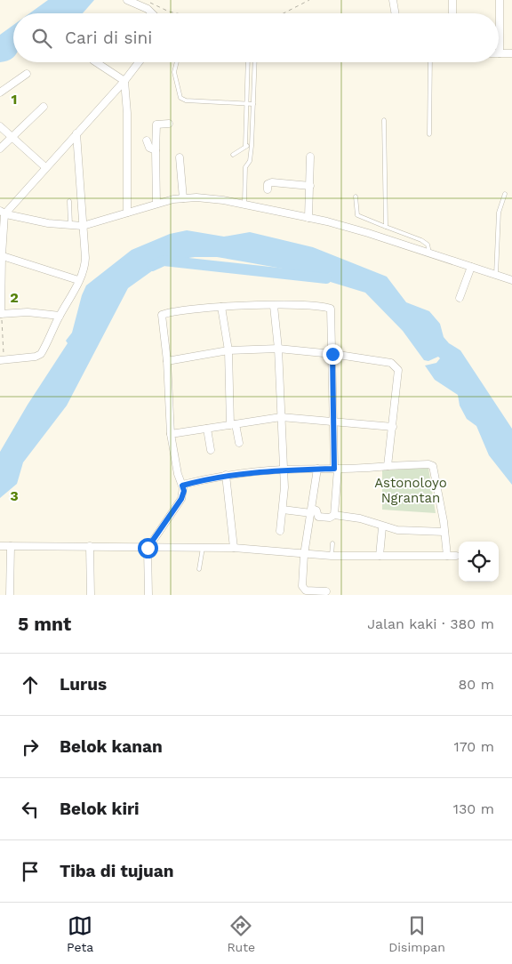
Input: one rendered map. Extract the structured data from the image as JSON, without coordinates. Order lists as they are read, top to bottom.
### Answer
{
  "parks": ["Astonoloyo Ngrantan"],
  "page": {
    "search": "Cari di sini",
    "heading": ["5 mnt", "Jalan kaki · 380 m"],
    "list": [
      ["Lurus", "80 m"],
      ["Belok kanan", "170 m"],
      ["Belok kiri", "130 m"],
      "Tiba di tujuan"
    ],
    "nav": ["Peta", "Rute", "Disimpan"]
  },
  "grid": {
    "rows": ["1", "2", "3"]
  }
}
